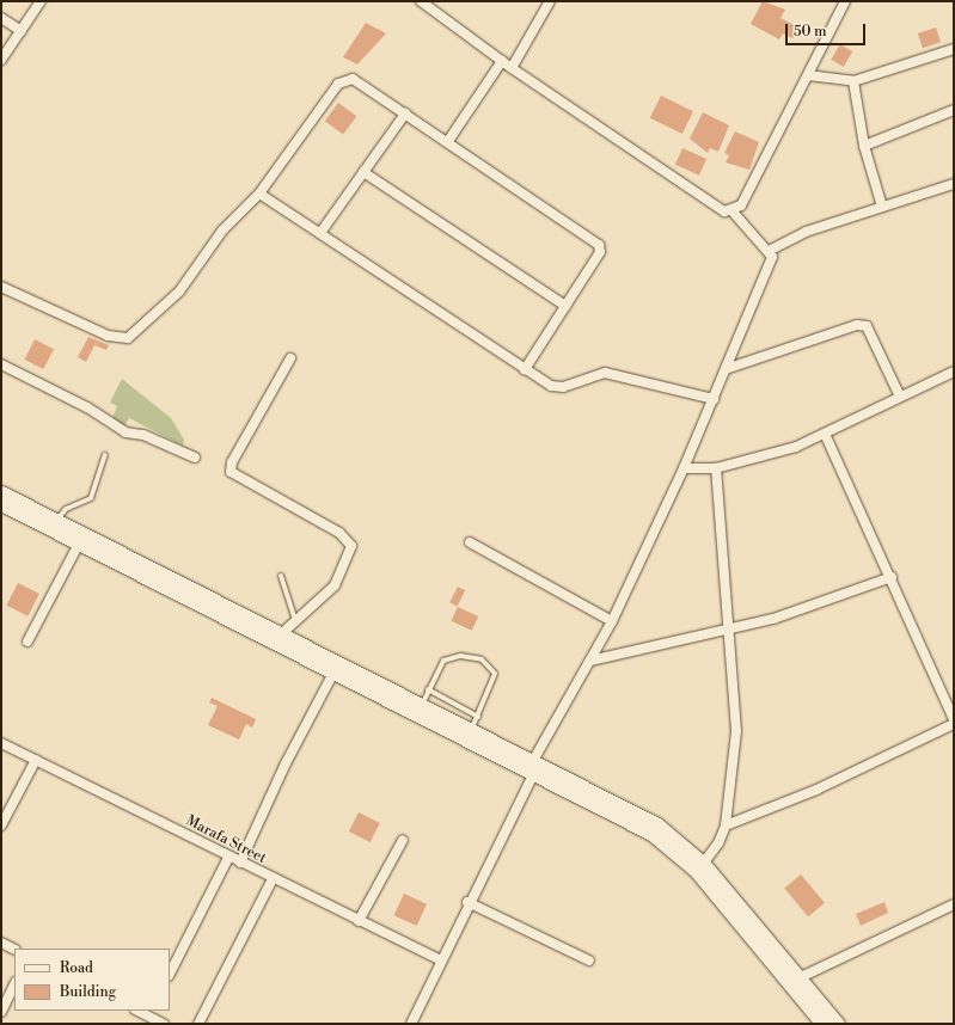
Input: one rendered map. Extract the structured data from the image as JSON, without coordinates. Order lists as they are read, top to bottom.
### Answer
{
  "streets": {
    "street": ["Marafa Street"]
  },
  "legend": ["Road", "Building"],
  "scale_bar": "50 m"
}
